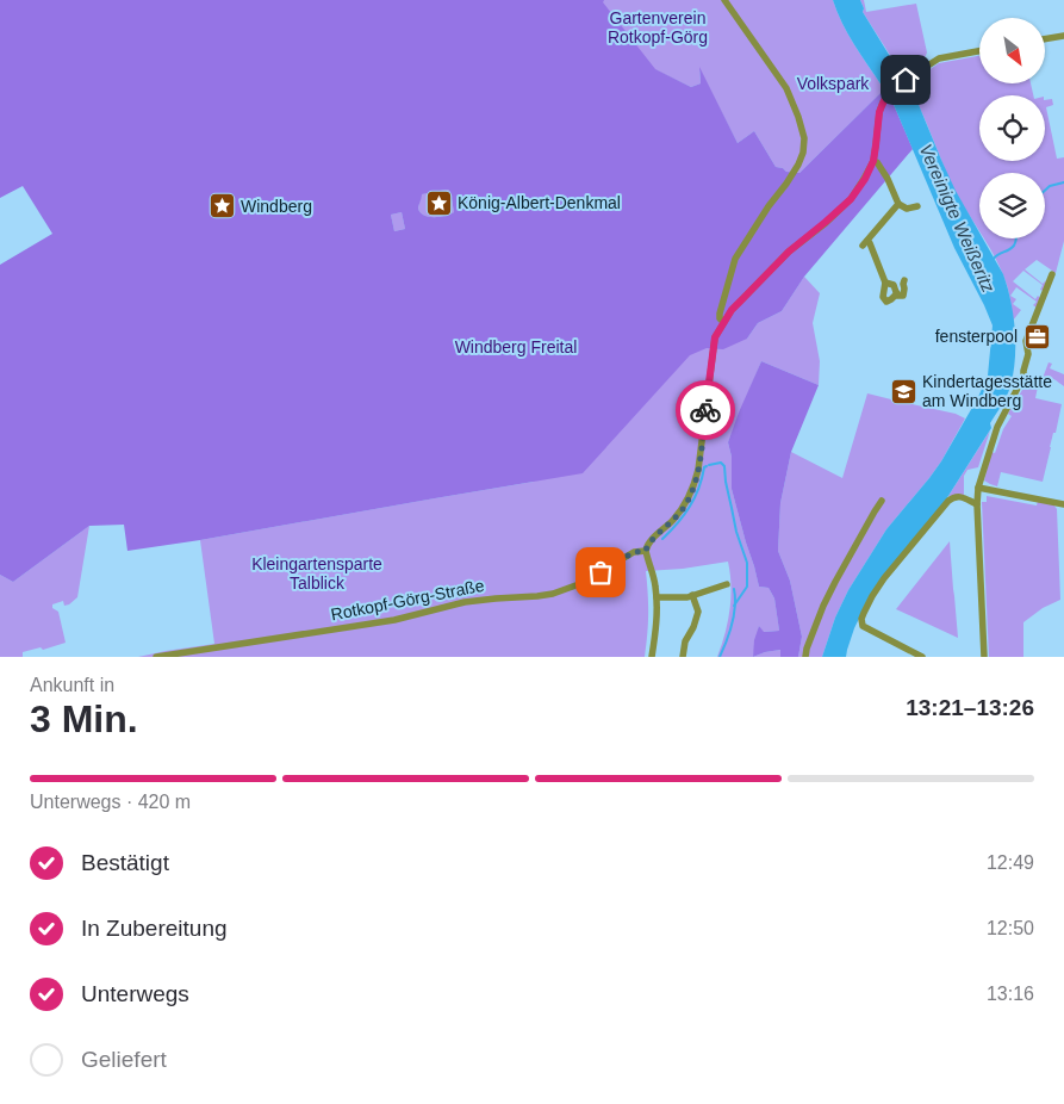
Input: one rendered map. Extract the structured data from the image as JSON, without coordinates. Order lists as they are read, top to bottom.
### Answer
{
  "streets": {
    "street": ["Rotkopf-Görg-Straße"]
  },
  "water": ["Vereinigte Weißeritz"],
  "parks": [
    "Gartenverein Rotkopf-Görg",
    "Volkspark",
    "Windberg Freital",
    "Kleingartensparte Talblick"
  ],
  "places": {
    "place": ["König-Albert-Denkmal", "Windberg"],
    "office": ["fensterpool"],
    "school or university": ["Kindertagesstätte am Windberg"]
  },
  "north": "bottom right",
  "page": {
    "heading": ["3 Min.", "Ankunft in", "13:21–13:26"],
    "bar": "Unterwegs · 420 m",
    "list": [
      ["Bestätigt", "12:49"],
      ["In Zubereitung", "12:50"],
      ["Unterwegs", "13:16"],
      "Geliefert"
    ]
  }
}
